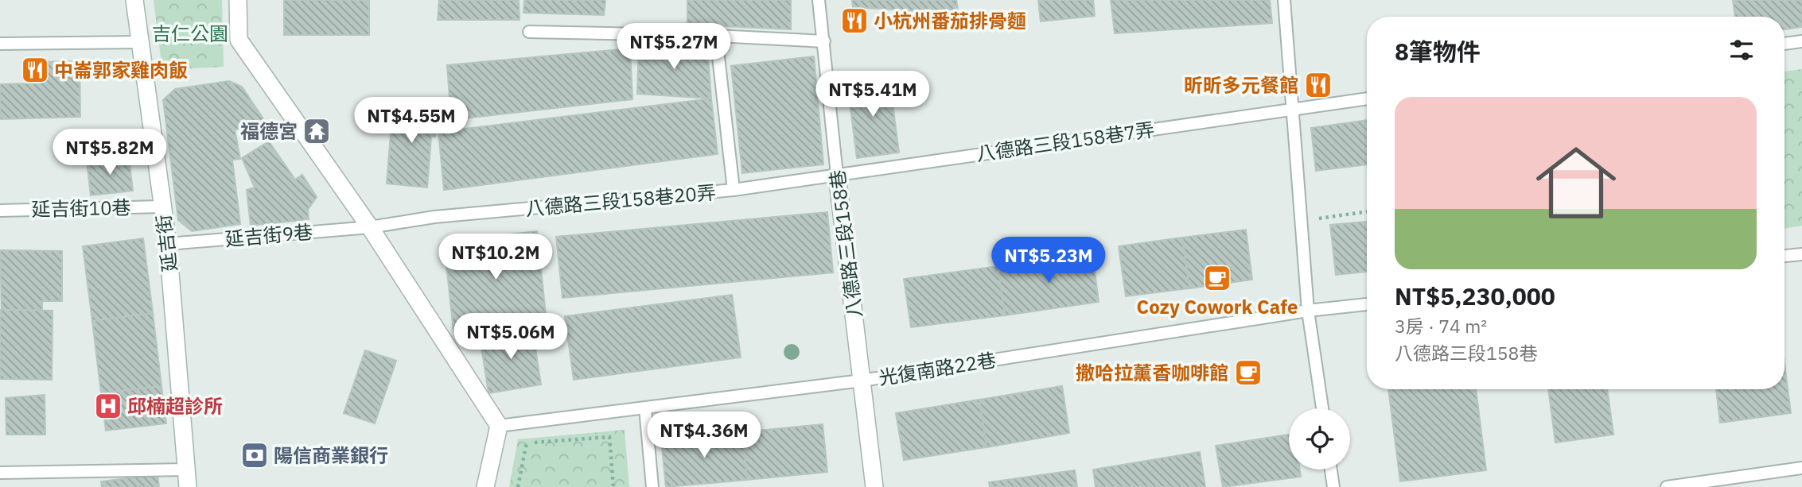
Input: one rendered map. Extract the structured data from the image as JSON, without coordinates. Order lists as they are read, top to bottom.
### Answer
{
  "streets": {
    "street": ["延吉街", "八德路三段158巷"],
    "lane": [
      "八德路三段158巷7弄",
      "八德路三段158巷20弄",
      "延吉街10巷",
      "延吉街9巷",
      "光復南路22巷"
    ]
  },
  "crossings": [
    ["八德路三段158巷7弄", "八德路三段158巷20弄"],
    ["八德路三段158巷7弄", "八德路三段158巷"],
    ["八德路三段158巷20弄", "延吉街9巷"],
    ["八德路三段158巷20弄", "八德路三段158巷"],
    ["延吉街10巷", "延吉街"],
    ["延吉街9巷", "延吉街"],
    ["八德路三段158巷", "光復南路22巷"]
  ],
  "parks": ["吉仁公園"],
  "places": {
    "restaurant": ["小杭州番茄排骨麵", "中崙郭家雞肉飯", "昕昕多元餐館"],
    "temple": ["福德宮"],
    "cafe": ["Cozy Cowork Cafe", "撒哈拉薰香咖啡館"],
    "hospital": ["邱楠超診所"],
    "bank": ["陽信商業銀行"]
  },
  "page": {
    "heading": "8筆物件",
    "price": [
      "NT$5.27M",
      "NT$5.41M",
      "NT$4.55M",
      "NT$5.82M",
      "NT$10.2M",
      "NT$5.23M",
      "NT$5.06M",
      "NT$4.36M"
    ],
    "list": [
      {
        "name": "NT$5,230,000",
        "note": "3房 · 74 m² · 八德路三段158巷"
      }
    ]
  }
}
